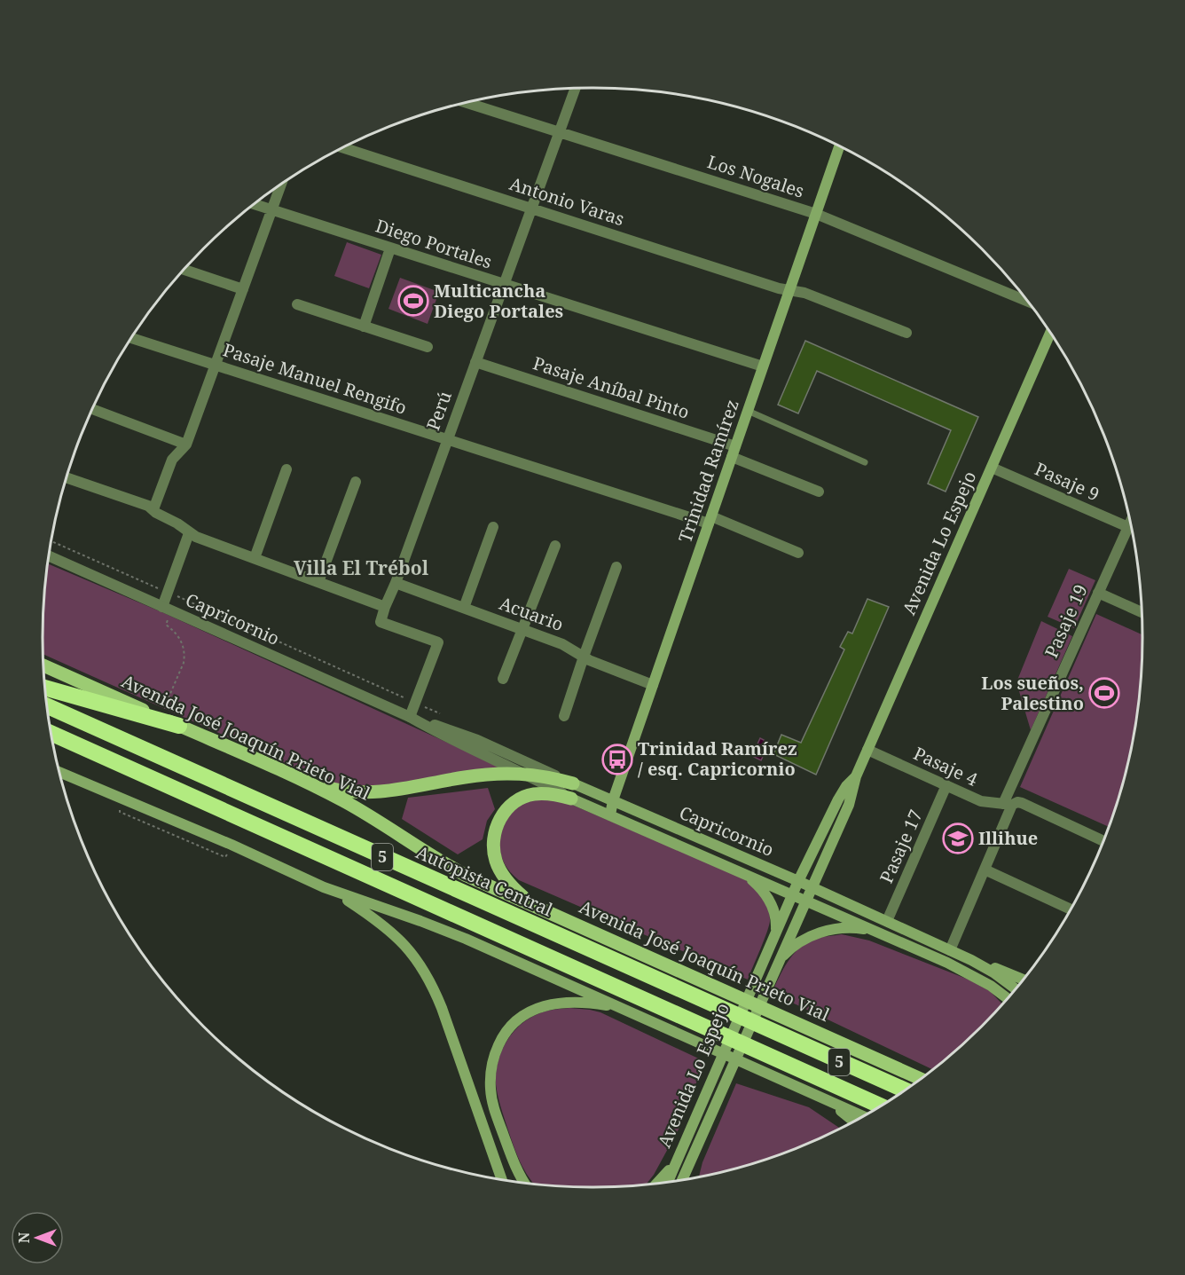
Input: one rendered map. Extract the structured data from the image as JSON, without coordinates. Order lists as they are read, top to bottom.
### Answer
{
  "streets": {
    "highway": ["5", "Autopista Central"],
    "main road": [
      "Trinidad Ramírez",
      "Avenida Lo Espejo",
      "Capricornio",
      "Avenida José Joaquín Prieto Vial"
    ],
    "street": [
      "Los Nogales",
      "Antonio Varas",
      "Diego Portales",
      "Pasaje Manuel Rengifo",
      "Pasaje Aníbal Pinto",
      "Perú",
      "Pasaje 9",
      "Acuario",
      "Pasaje 19",
      "Pasaje 4",
      "Pasaje 17"
    ]
  },
  "crossings": [
    ["Los Nogales", "Perú"],
    ["Los Nogales", "Trinidad Ramírez"],
    ["Antonio Varas", "Perú"],
    ["Antonio Varas", "Trinidad Ramírez"],
    ["Diego Portales", "Perú"],
    ["Diego Portales", "Trinidad Ramírez"],
    ["Pasaje Manuel Rengifo", "Perú"],
    ["Pasaje Manuel Rengifo", "Trinidad Ramírez"],
    ["Pasaje Aníbal Pinto", "Perú"],
    ["Pasaje Aníbal Pinto", "Trinidad Ramírez"],
    ["Perú", "Acuario"],
    ["Trinidad Ramírez", "Acuario"],
    ["Trinidad Ramírez", "Capricornio"],
    ["Pasaje 9", "Avenida Lo Espejo"],
    ["Avenida Lo Espejo", "Capricornio"],
    ["Avenida Lo Espejo", "Pasaje 4"],
    ["Capricornio", "Pasaje 19"],
    ["Capricornio", "Pasaje 17"],
    ["Pasaje 19", "Pasaje 4"],
    ["Pasaje 4", "Pasaje 17"]
  ],
  "districts": ["Villa El Trébol"],
  "places": {
    "sports": ["Multicancha Diego Portales", "Los sueños, Palestino"],
    "bus stop": ["Trinidad Ramírez / esq. Capricornio"],
    "school or university": ["Illihue"]
  },
  "north": "left"
}
